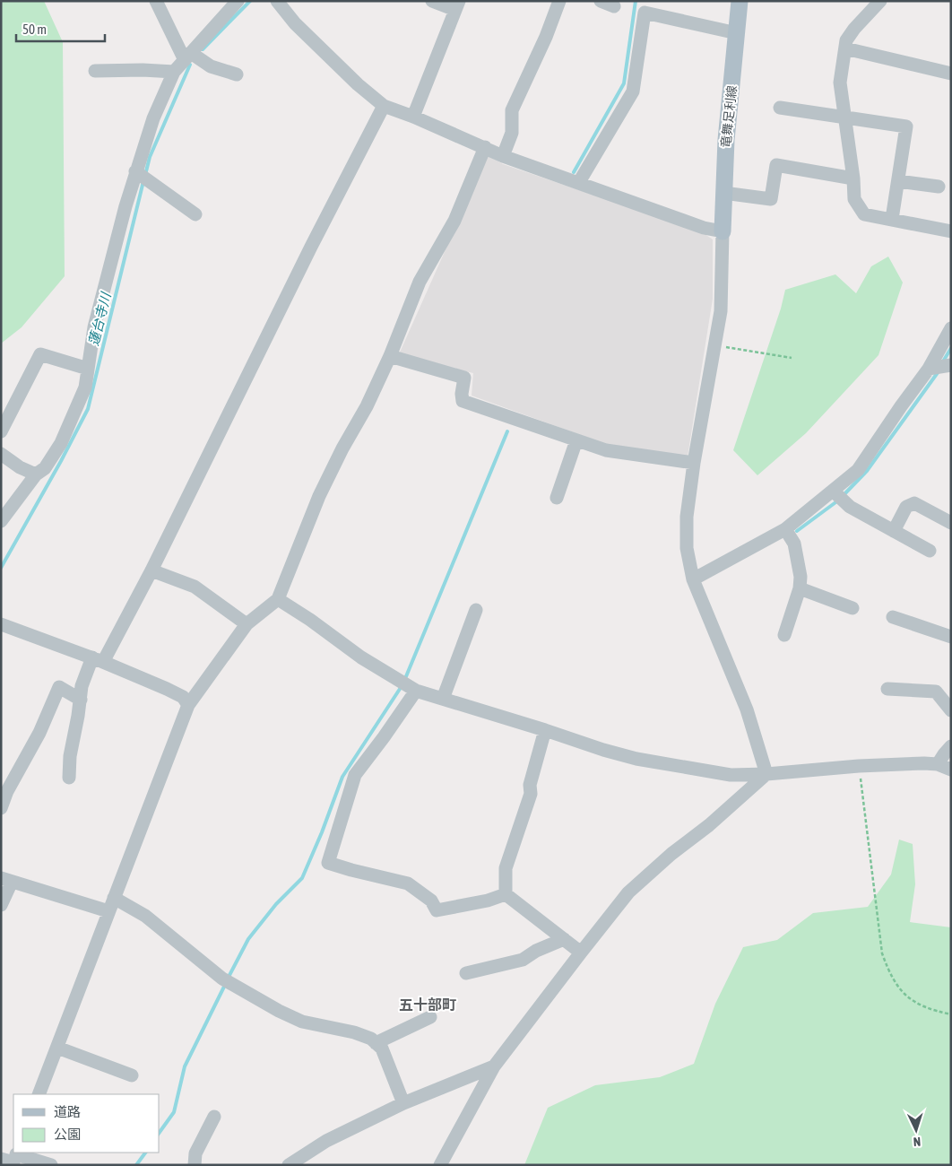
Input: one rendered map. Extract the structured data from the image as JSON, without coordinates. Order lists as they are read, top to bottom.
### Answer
{
  "streets": {
    "main road": ["竜舞足利線"]
  },
  "districts": ["五十部町"],
  "water": ["蓮台寺川"],
  "legend": ["道路", "公園"],
  "scale_bar": "50 m",
  "north": "bottom"
}
